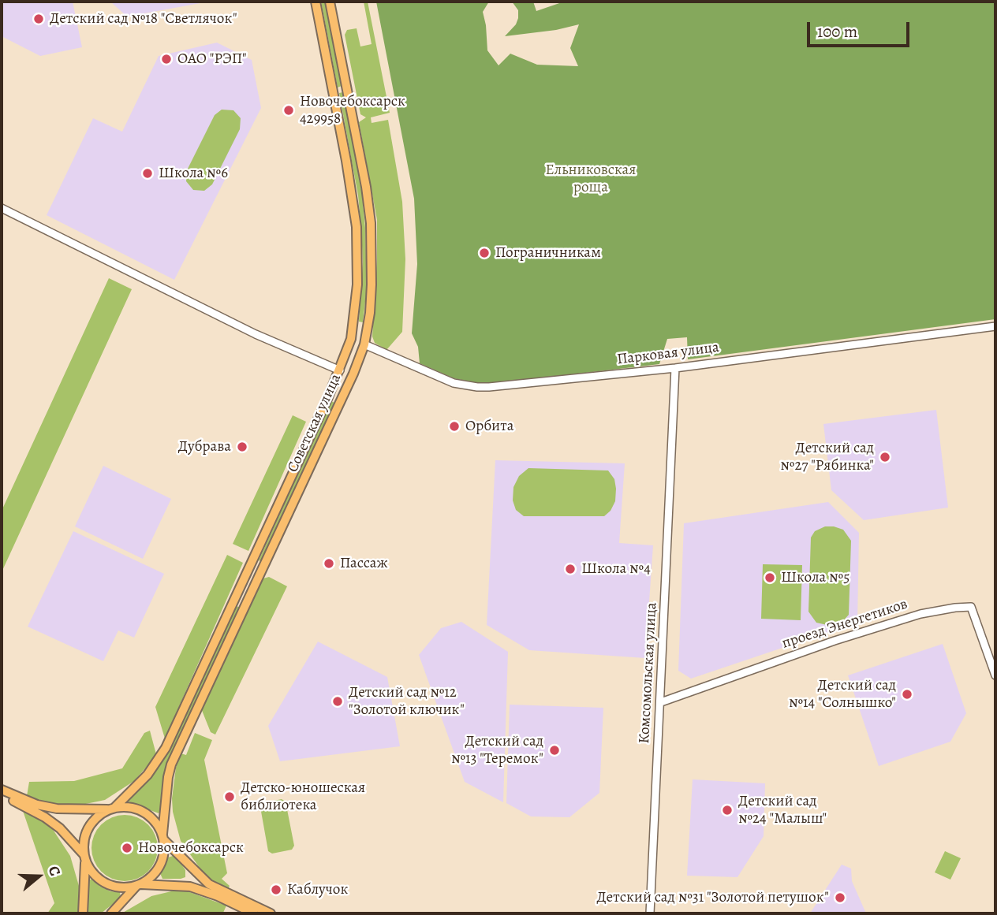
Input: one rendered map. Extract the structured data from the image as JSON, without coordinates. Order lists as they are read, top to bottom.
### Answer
{
  "streets": {
    "main road": ["Парковая улица", "Советская улица"],
    "street": ["проезд Энергетиков", "Комсомольская улица"]
  },
  "crossings": [
    ["Парковая улица", "Советская улица"],
    ["Парковая улица", "Комсомольская улица"],
    ["проезд Энергетиков", "Комсомольская улица"]
  ],
  "parks": ["Ельниковская роща"],
  "places": [
    "Детский сад №18 \"Светлячок\"",
    "ОАО \"РЭП\"",
    "Новочебоксарск 429958",
    "Школа №6",
    "Пограничникам",
    "Орбита",
    "Дубрава",
    "Детский сад №27 \"Рябинка\"",
    "Пассаж",
    "Школа №4",
    "Школа №5",
    "Детский сад №14 \"Солнышко\"",
    "Детский сад №12 \"Золотой ключик\"",
    "Детский сад №13 \"Теремок\"",
    "Детско-юношеская библиотека",
    "Детский сад №24 \"Малыш\"",
    "Новочебоксарск",
    "Каблучок",
    "Детский сад №31 \"Золотой петушок\""
  ],
  "scale_bar": "100 m",
  "north": "right"
}
